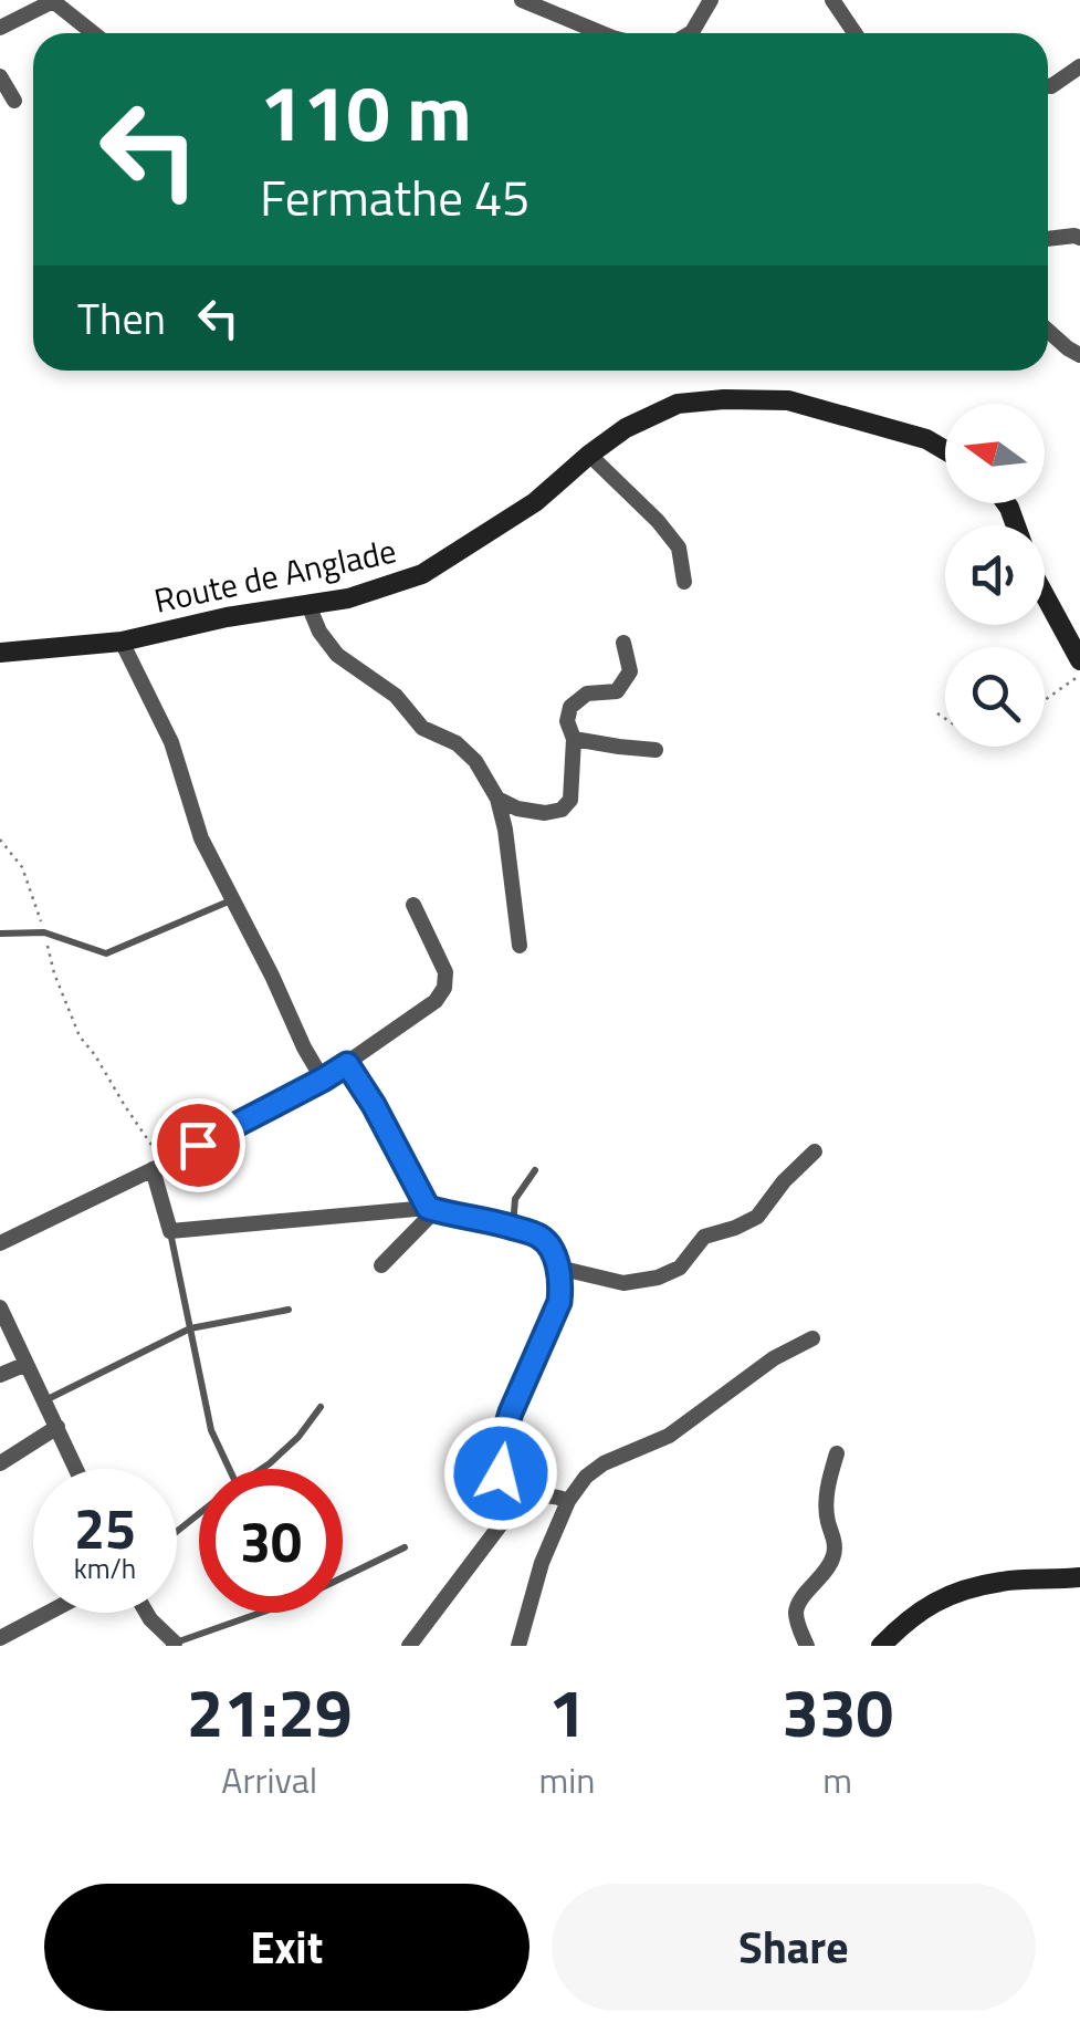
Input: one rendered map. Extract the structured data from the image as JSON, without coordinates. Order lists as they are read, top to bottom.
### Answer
{
  "streets": {
    "street": ["Route de Anglade"]
  },
  "north": "left",
  "page": {
    "turn": ["110 m", "Fermathe 45"],
    "then": "Then",
    "speed": "25 km/h",
    "limit": "30",
    "eta": [
      "21:29",
      "Arrival",
      "1",
      "min",
      "330",
      "m"
    ],
    "buttons": ["Exit", "Share"]
  }
}
